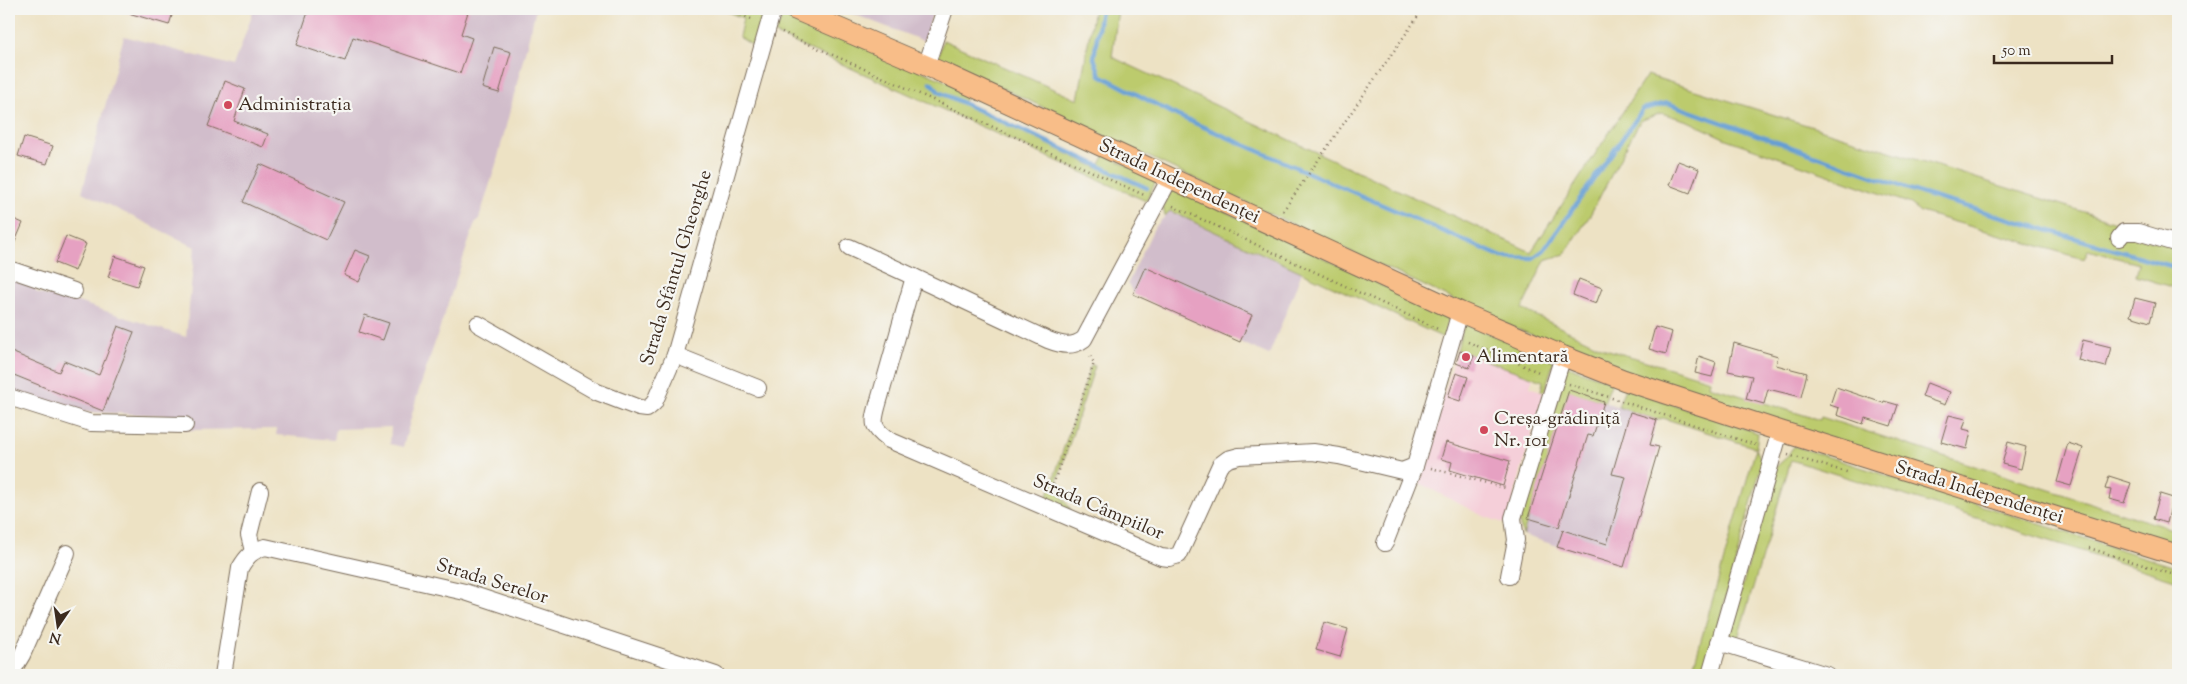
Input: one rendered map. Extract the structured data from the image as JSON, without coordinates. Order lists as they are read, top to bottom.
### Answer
{
  "streets": {
    "main road": ["Strada Independenței"],
    "street": ["Strada Sfântul Gheorghe", "Strada Câmpiilor", "Strada Serelor"]
  },
  "places": ["Administrația", "Alimentară", "Creșa-grădiniță Nr. 101"],
  "scale_bar": "50 m",
  "north": "bottom"
}
